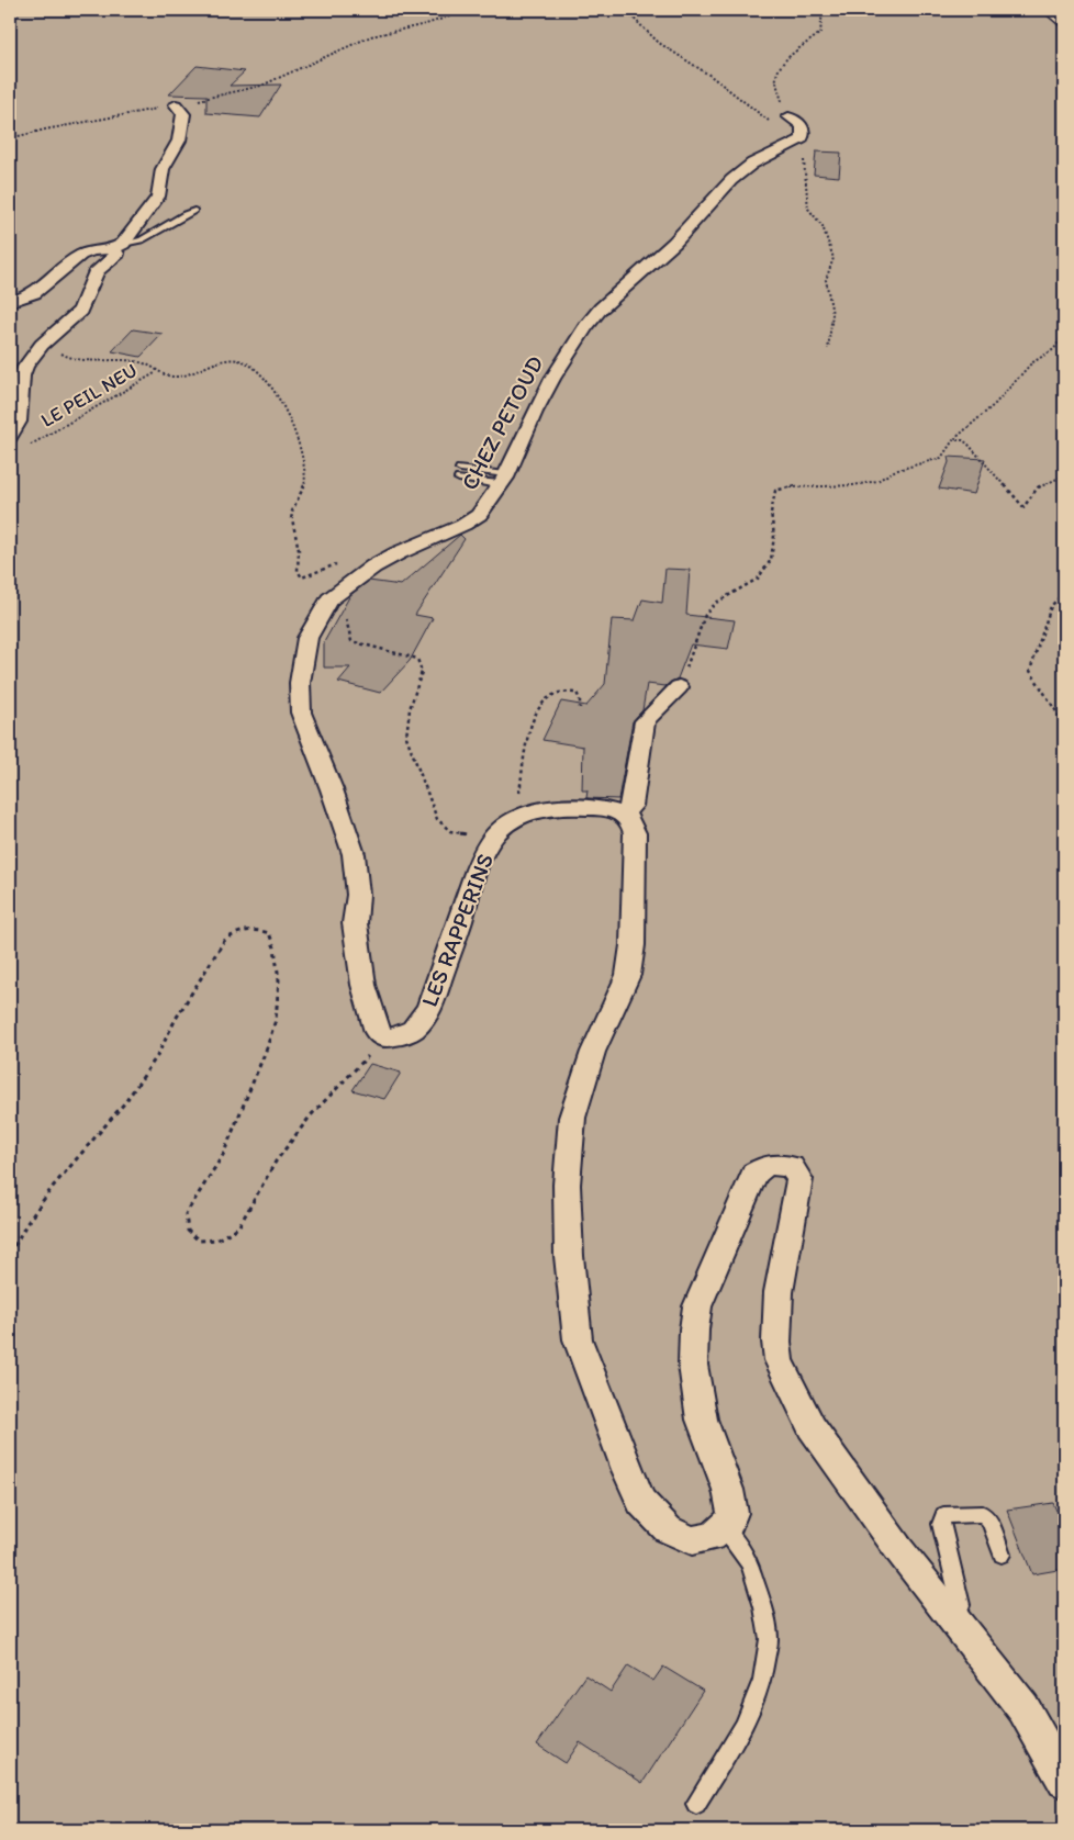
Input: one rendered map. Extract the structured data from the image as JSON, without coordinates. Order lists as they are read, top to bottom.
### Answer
{
  "streets": {
    "street": ["CHEZ PETOUD", "LES RAPPERINS"],
    "path": ["LE PEIL NEU"]
  },
  "crossings": [
    ["CHEZ PETOUD", "LES RAPPERINS"]
  ]
}
